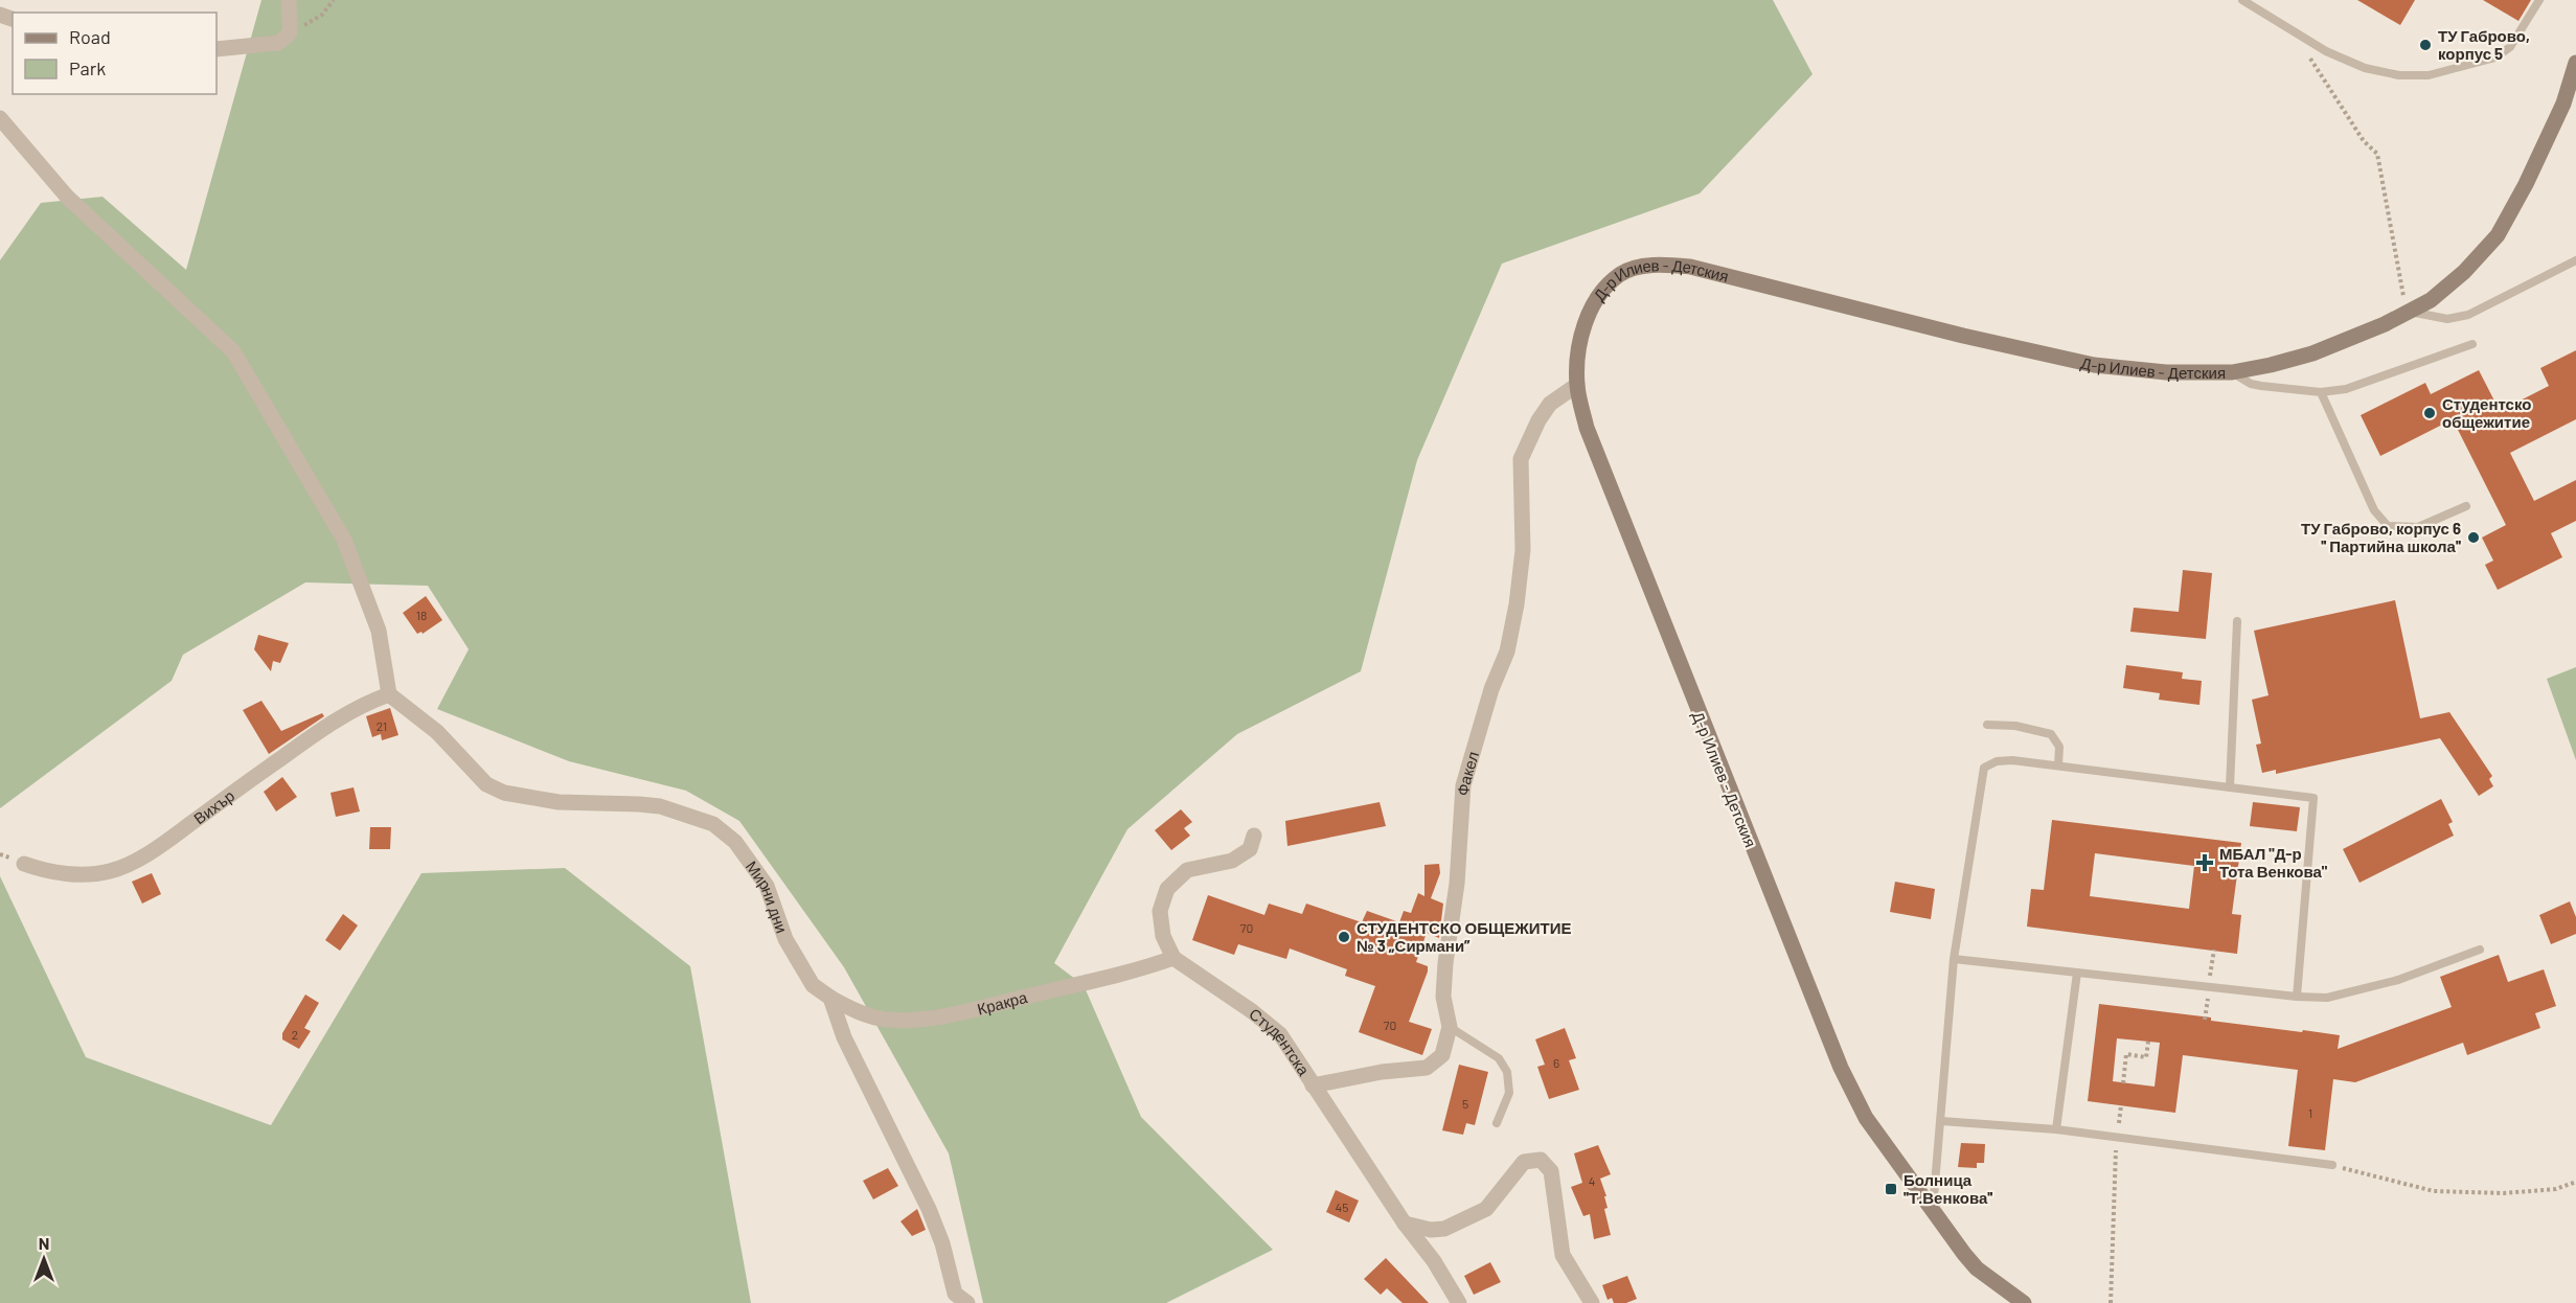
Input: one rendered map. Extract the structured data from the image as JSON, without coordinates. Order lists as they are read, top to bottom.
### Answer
{
  "streets": {
    "street": [
      "Д-р Илиев - Детския",
      "Факел",
      "Вихър",
      "Мирни дни",
      "Кракра",
      "Студентска"
    ]
  },
  "crossings": [
    ["Д-р Илиев - Детския", "Факел"],
    ["Факел", "Студентска"],
    ["Вихър", "Мирни дни"],
    ["Мирни дни", "Кракра"],
    ["Кракра", "Студентска"]
  ],
  "places": {
    "other": [
      "ТУ Габрово, корпус 5",
      "Студентско общежитие",
      "ТУ Габрово, корпус 6 '' Партийна школа''",
      "СТУДЕНТСКО ОБЩЕЖИТИЕ № 3 „Сирмани”"
    ],
    "health": ["МБАЛ \"Д-р Тота Венкова\""],
    "transit": ["Болница ''Т.Венкова''"]
  },
  "house_numbers": [
    "18",
    "21",
    "70",
    "70",
    "2",
    "6",
    "5",
    "1",
    "4",
    "45"
  ],
  "legend": ["Road", "Park"],
  "north": "top"
}
